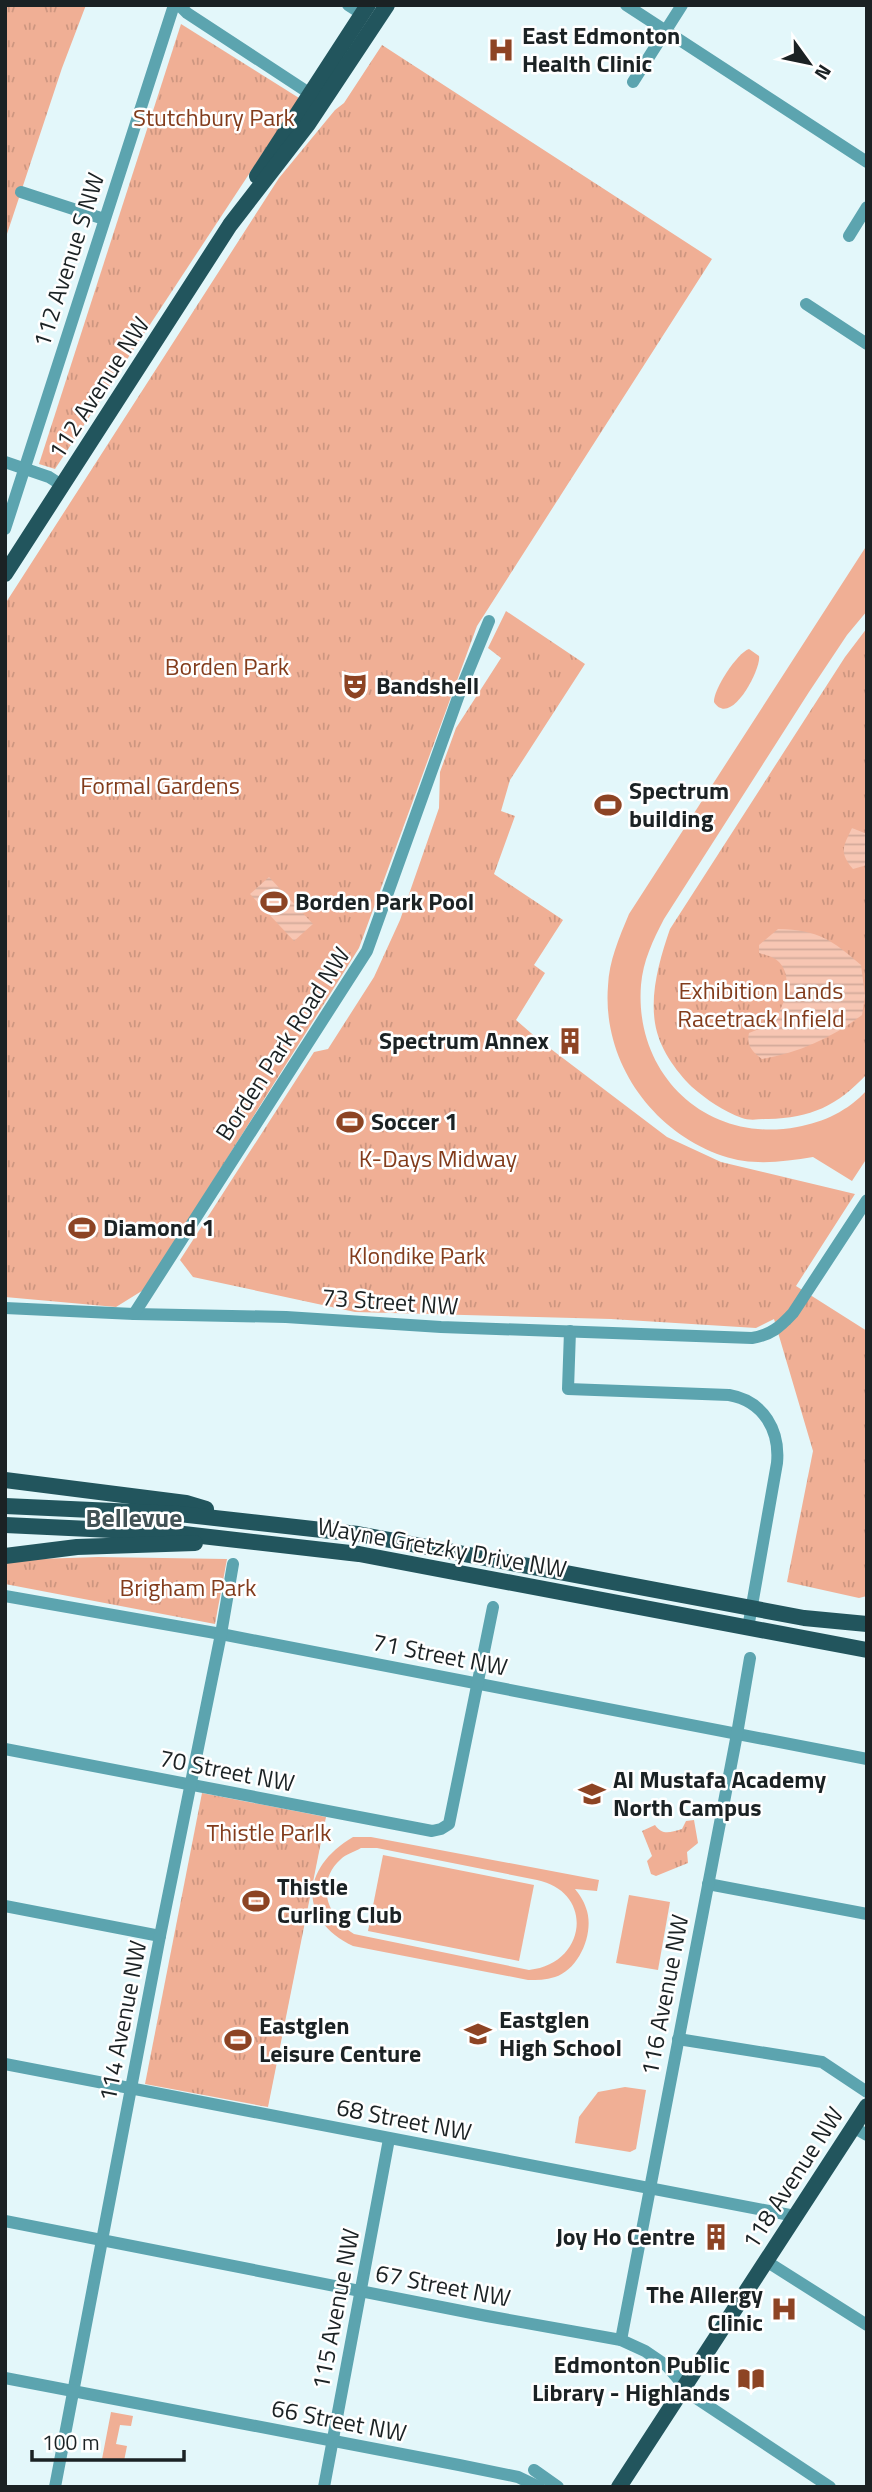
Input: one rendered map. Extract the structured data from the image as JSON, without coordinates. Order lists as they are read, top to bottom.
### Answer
{
  "streets": {
    "main road": ["112 Avenue NW", "Wayne Gretzky Drive NW", "118 Avenue NW"],
    "street": [
      "112 Avenue S NW",
      "Borden Park Road NW",
      "73 Street NW",
      "71 Street NW",
      "70 Street NW",
      "116 Avenue NW",
      "114 Avenue NW",
      "68 Street NW",
      "67 Street NW",
      "115 Avenue NW",
      "66 Street NW"
    ]
  },
  "crossings": [
    ["Borden Park Road NW", "73 Street NW"],
    ["71 Street NW", "70 Street NW"],
    ["71 Street NW", "116 Avenue NW"],
    ["71 Street NW", "114 Avenue NW"],
    ["70 Street NW", "114 Avenue NW"],
    ["116 Avenue NW", "68 Street NW"],
    ["116 Avenue NW", "67 Street NW"],
    ["114 Avenue NW", "68 Street NW"],
    ["114 Avenue NW", "67 Street NW"],
    ["114 Avenue NW", "66 Street NW"],
    ["68 Street NW", "118 Avenue NW"],
    ["68 Street NW", "115 Avenue NW"],
    ["118 Avenue NW", "67 Street NW"],
    ["67 Street NW", "115 Avenue NW"],
    ["115 Avenue NW", "66 Street NW"]
  ],
  "districts": ["Bellevue"],
  "parks": [
    "Stutchbury Park",
    "Borden Park",
    "Formal Gardens",
    "Exhibition Lands Racetrack Infield",
    "K-Days Midway",
    "Klondike Park",
    "Brigham Park",
    "Thistle Parlk"
  ],
  "places": {
    "hospital": ["East Edmonton Health Clinic", "The Allergy Clinic"],
    "theatre": ["Bandshell"],
    "sports": [
      "Spectrum building",
      "Borden Park Pool",
      "Soccer 1",
      "Diamond 1",
      "Thistle Curling Club",
      "Eastglen Leisure Centure"
    ],
    "building": ["Spectrum Annex", "Joy Ho Centre"],
    "school or university": ["Al Mustafa Academy North Campus", "Eastglen High School"],
    "library": ["Edmonton Public Library - Highlands"]
  },
  "scale_bar": "100 m",
  "north": "bottom right"
}
